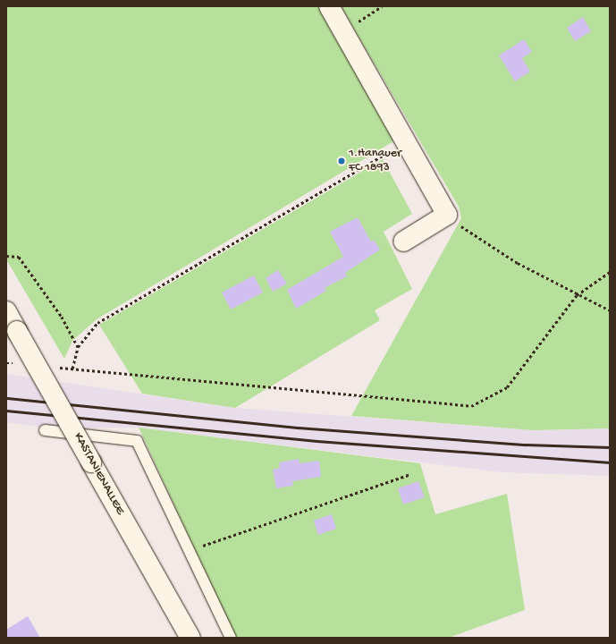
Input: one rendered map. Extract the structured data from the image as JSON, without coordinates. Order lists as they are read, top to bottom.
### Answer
{
  "streets": {
    "street": ["KASTANIENALLEE"]
  },
  "places": ["1.Hanauer FC 1893"]
}
